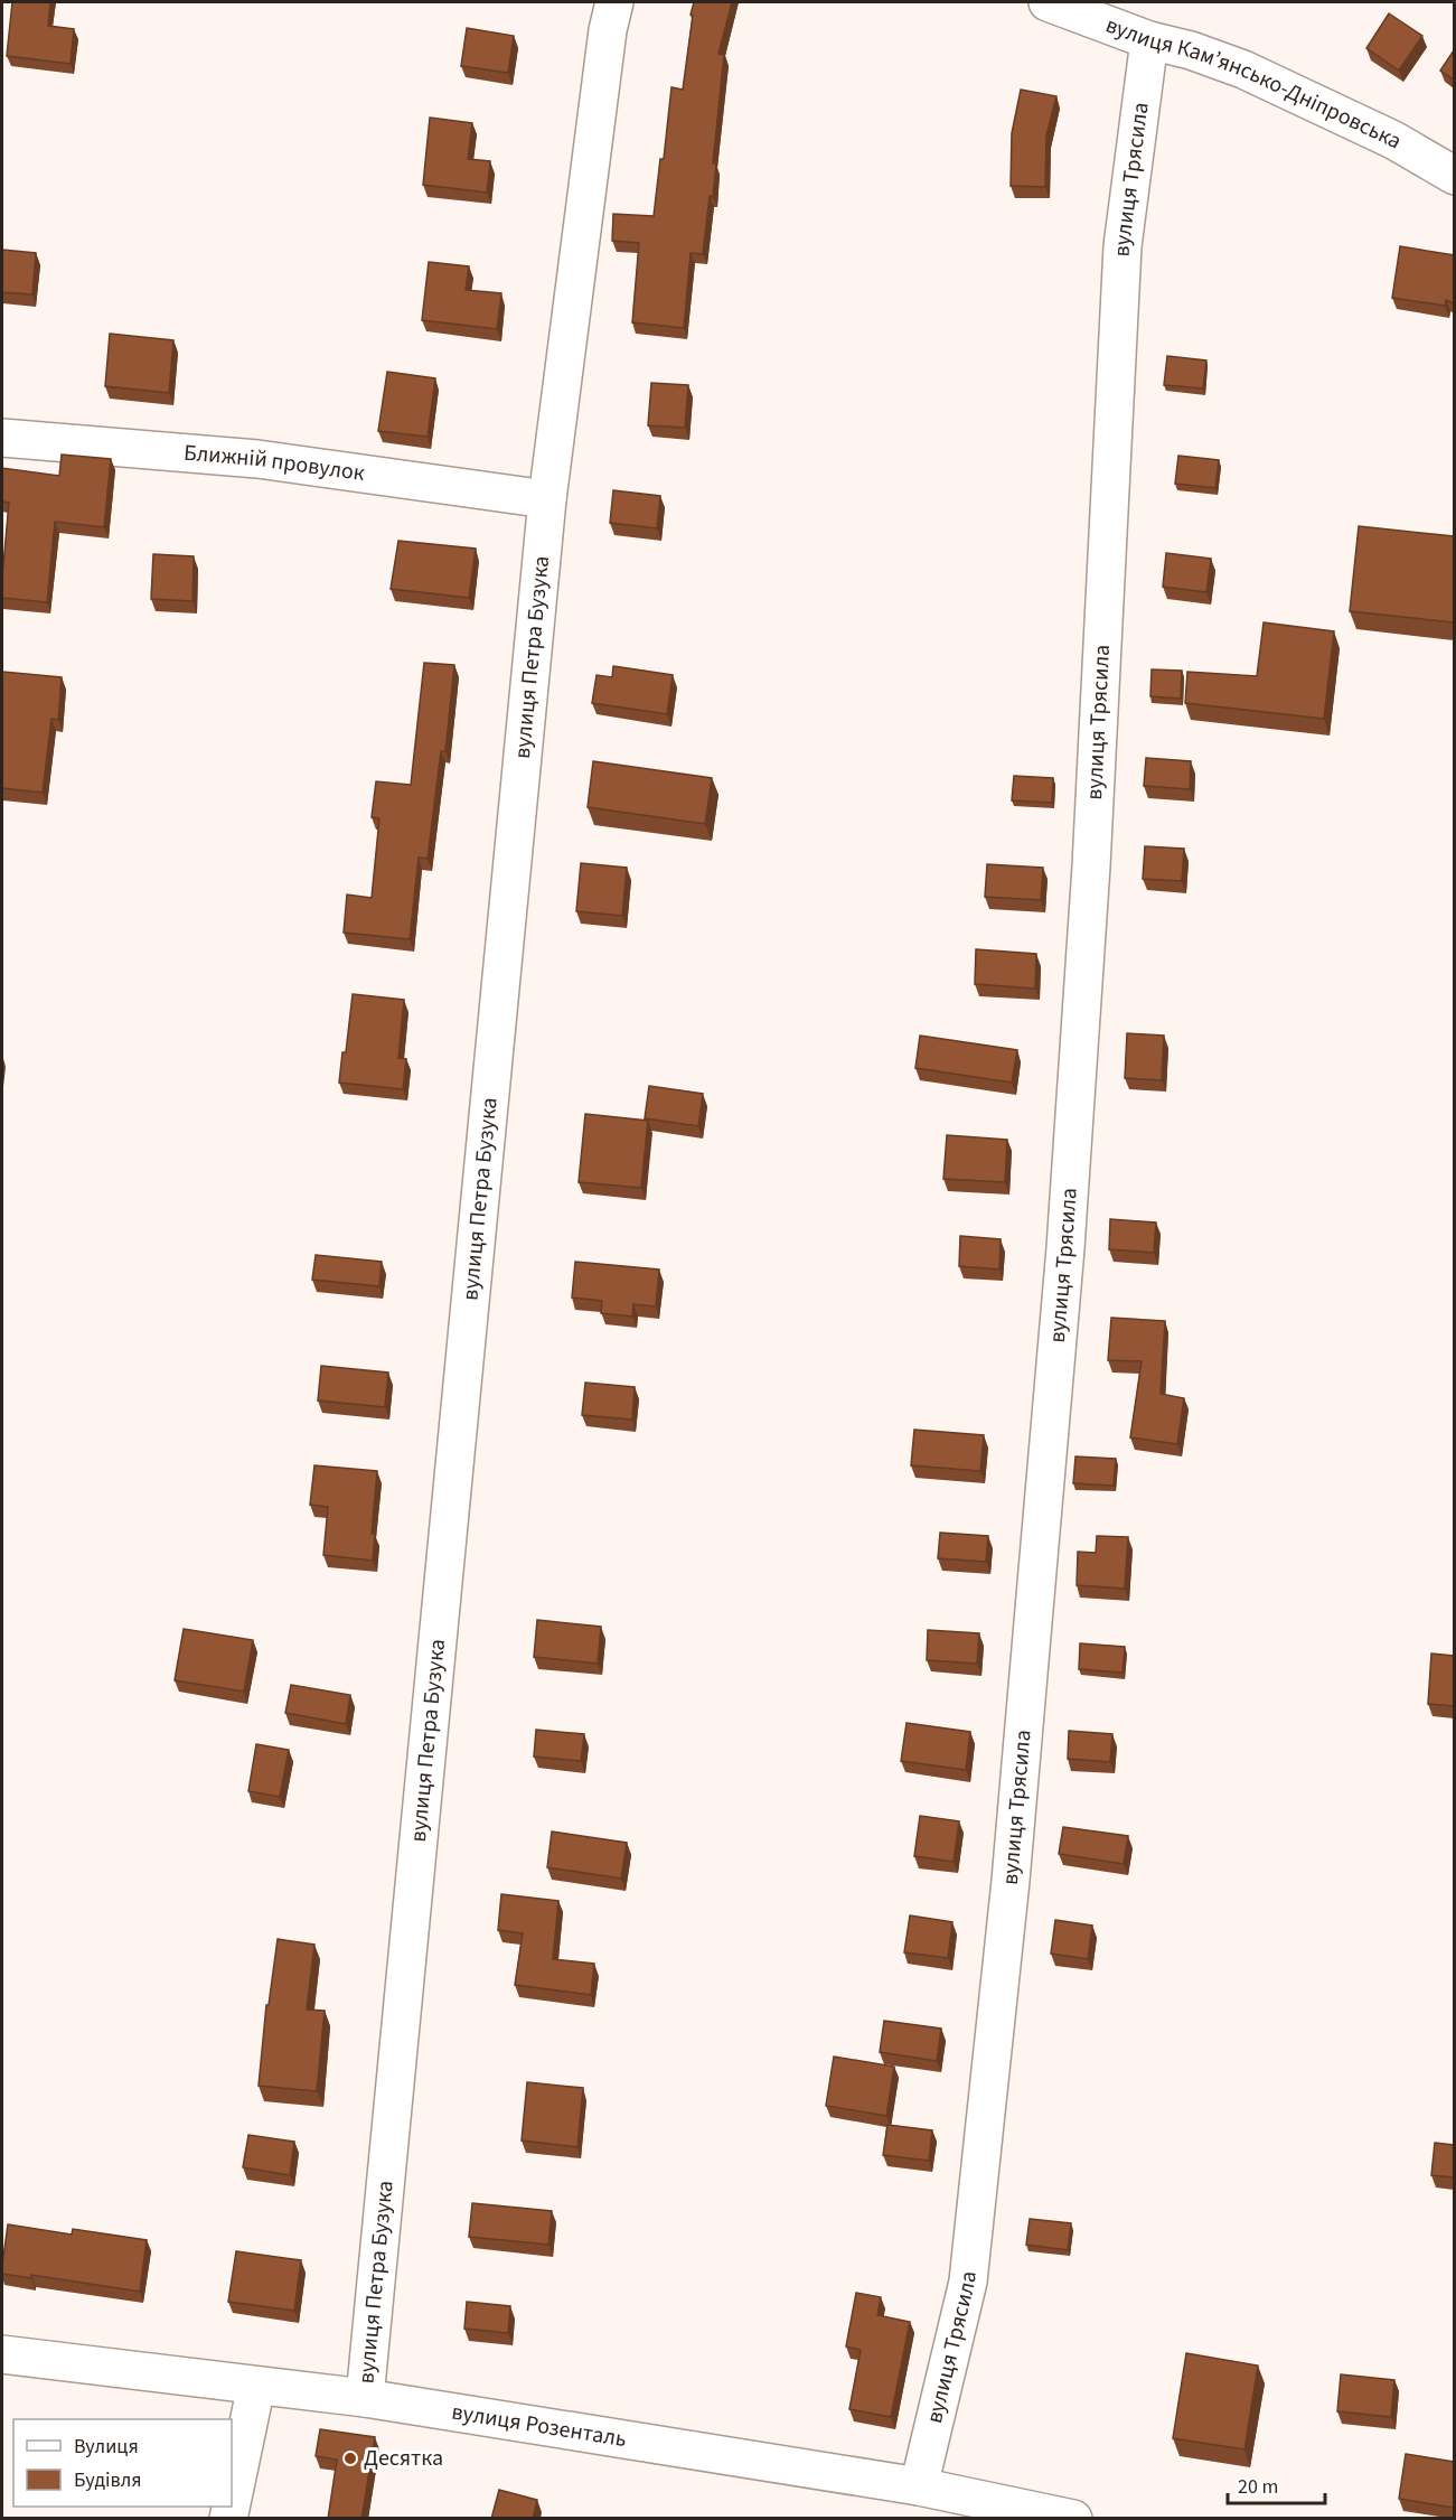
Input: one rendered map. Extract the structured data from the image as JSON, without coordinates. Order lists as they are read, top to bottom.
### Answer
{
  "streets": {
    "street": [
      "вулиця Кам’янсько-Дніпровська",
      "вулиця Трясила",
      "Ближній провулок",
      "вулиця Петра Бузука",
      "вулиця Розенталь"
    ]
  },
  "crossings": [
    ["вулиця Кам’янсько-Дніпровська", "вулиця Трясила"],
    ["вулиця Трясила", "вулиця Розенталь"],
    ["Ближній провулок", "вулиця Петра Бузука"],
    ["вулиця Петра Бузука", "вулиця Розенталь"]
  ],
  "places": ["Десятка"],
  "legend": ["Вулиця", "Будівля"],
  "scale_bar": "20 m"
}
